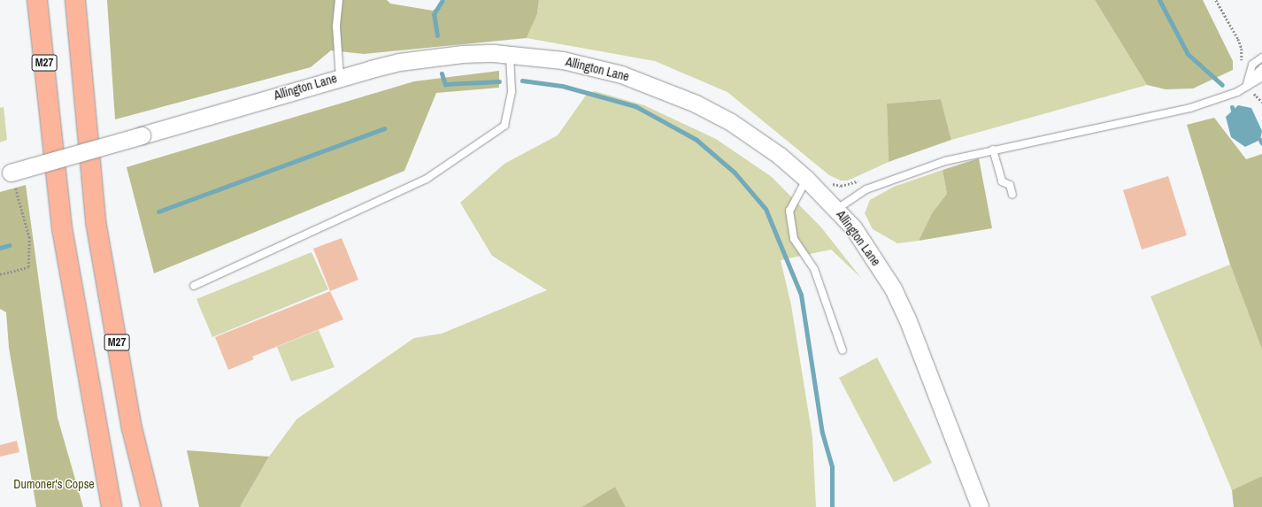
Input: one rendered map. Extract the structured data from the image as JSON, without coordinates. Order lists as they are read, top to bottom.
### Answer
{
  "streets": {
    "highway": ["M27"],
    "street": ["Allington Lane"]
  },
  "parks": ["Dumoner's Copse"]
}
